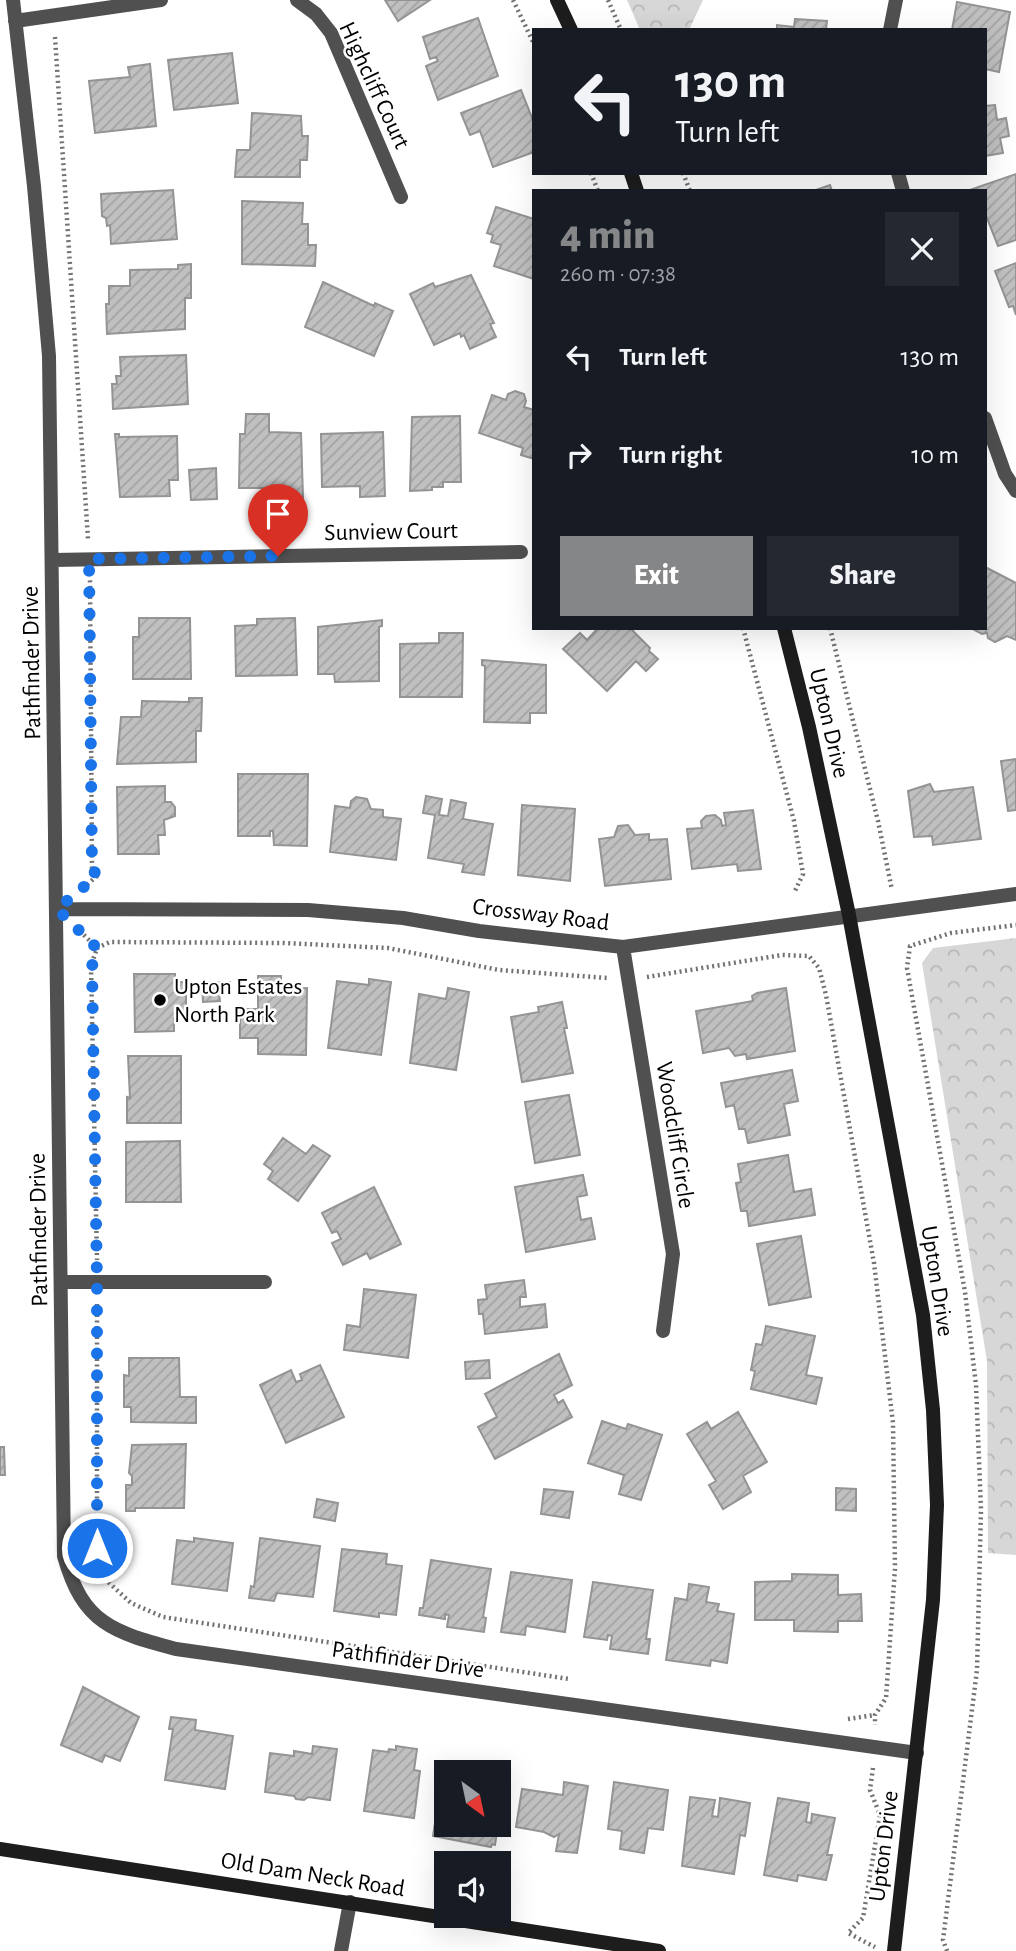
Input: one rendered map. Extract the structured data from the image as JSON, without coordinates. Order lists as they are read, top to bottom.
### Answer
{
  "streets": {
    "main road": ["Upton Drive", "Old Dam Neck Road"],
    "street": [
      "Highcliff Court",
      "Sunview Court",
      "Pathfinder Drive",
      "Crossway Road",
      "Woodcliff Circle"
    ]
  },
  "crossings": [
    ["Sunview Court", "Pathfinder Drive"],
    ["Pathfinder Drive", "Upton Drive"],
    ["Pathfinder Drive", "Crossway Road"],
    ["Upton Drive", "Crossway Road"],
    ["Crossway Road", "Woodcliff Circle"]
  ],
  "places": ["Upton Estates North Park"],
  "north": "bottom right",
  "page": {
    "turn": ["130 m", "Turn left"],
    "heading": ["4 min", "260 m · 07:38"],
    "list": [
      {
        "name": "Turn left",
        "value": "130 m"
      },
      {
        "name": "Turn right",
        "value": "10 m"
      }
    ],
    "buttons": ["Exit", "Share"]
  }
}
